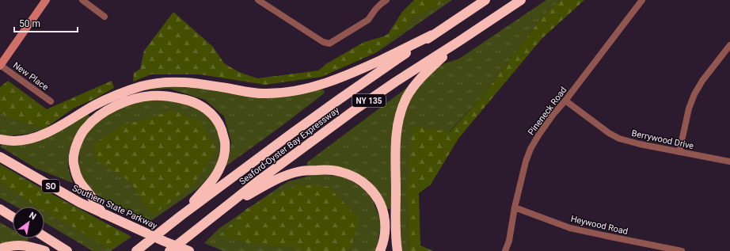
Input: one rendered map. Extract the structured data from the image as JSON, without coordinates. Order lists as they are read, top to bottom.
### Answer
{
  "streets": {
    "highway": [
      "NY 135",
      "Seaford-Oyster Bay Expressway",
      "SO",
      "Southern State Parkway"
    ],
    "street": [
      "New Place",
      "Pineneck Road",
      "Berrywood Drive",
      "Heywood Road"
    ]
  },
  "crossings": [
    ["Pineneck Road", "Berrywood Drive"],
    ["Pineneck Road", "Heywood Road"]
  ],
  "scale_bar": "50 m",
  "north": "top right"
}
